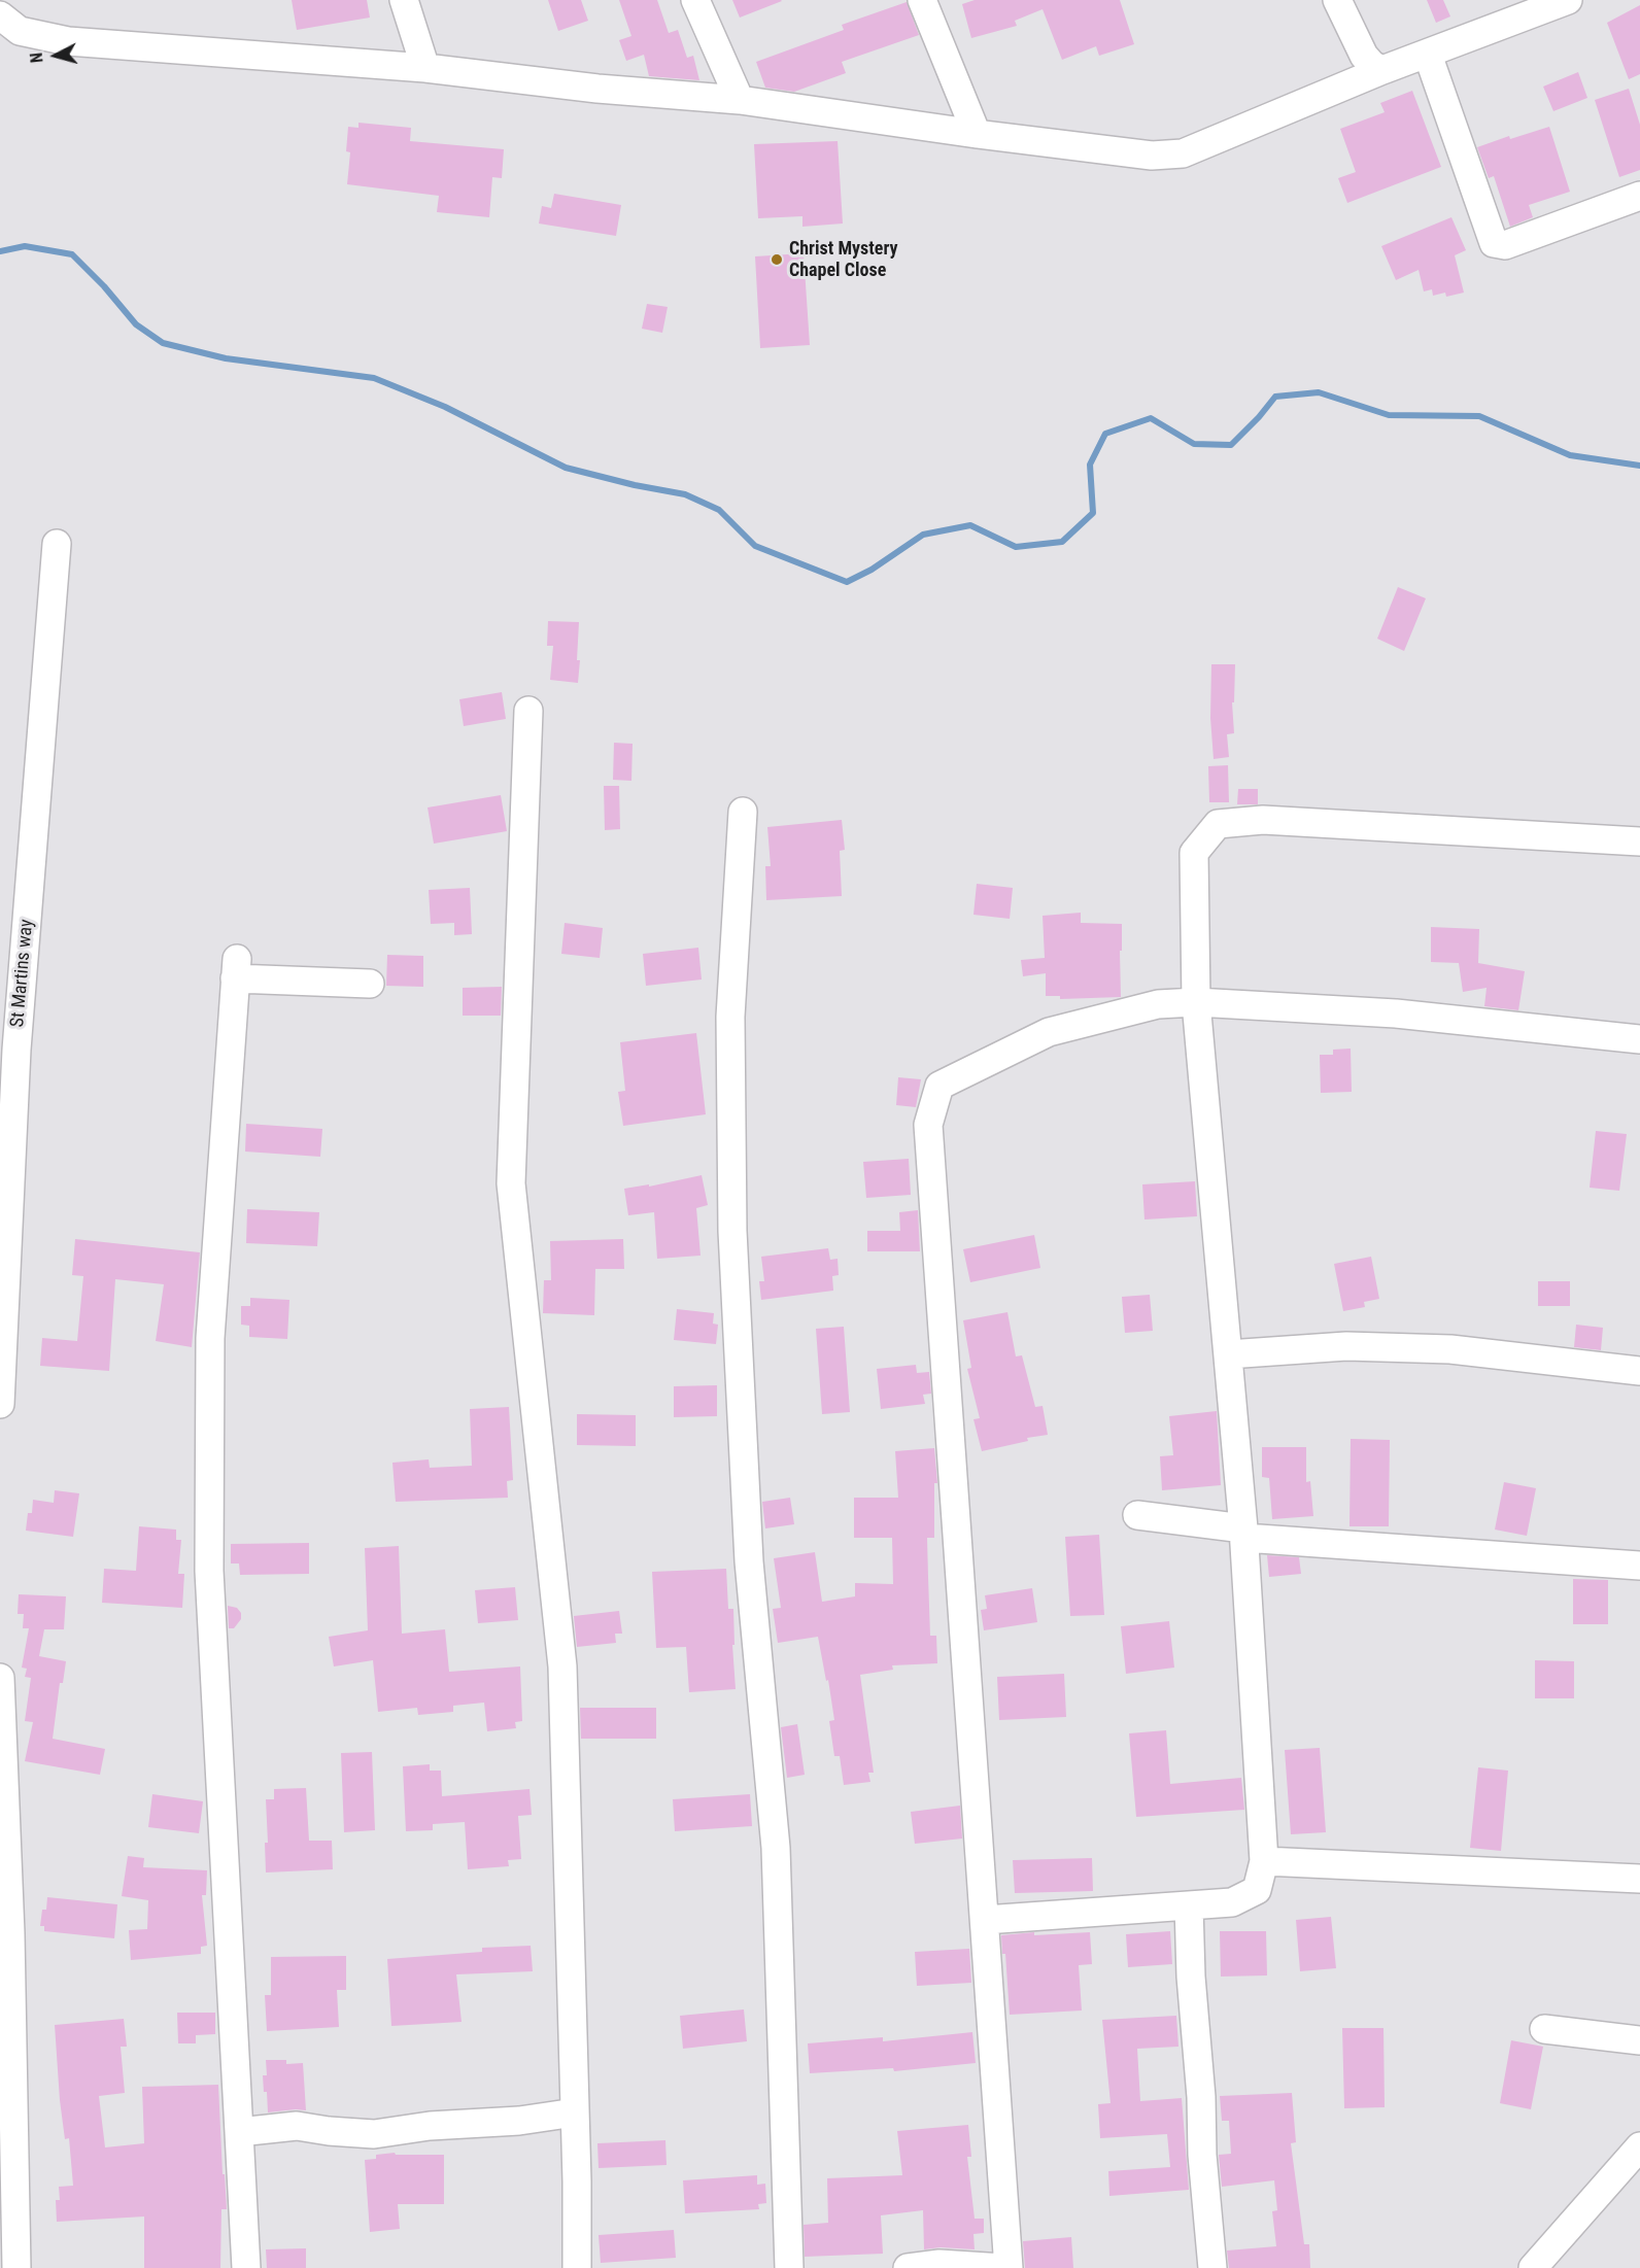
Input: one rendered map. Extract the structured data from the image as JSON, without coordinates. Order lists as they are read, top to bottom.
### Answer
{
  "streets": {
    "street": ["St Martins way"]
  },
  "places": ["Christ Mystery Chapel Close"],
  "north": "left"
}
